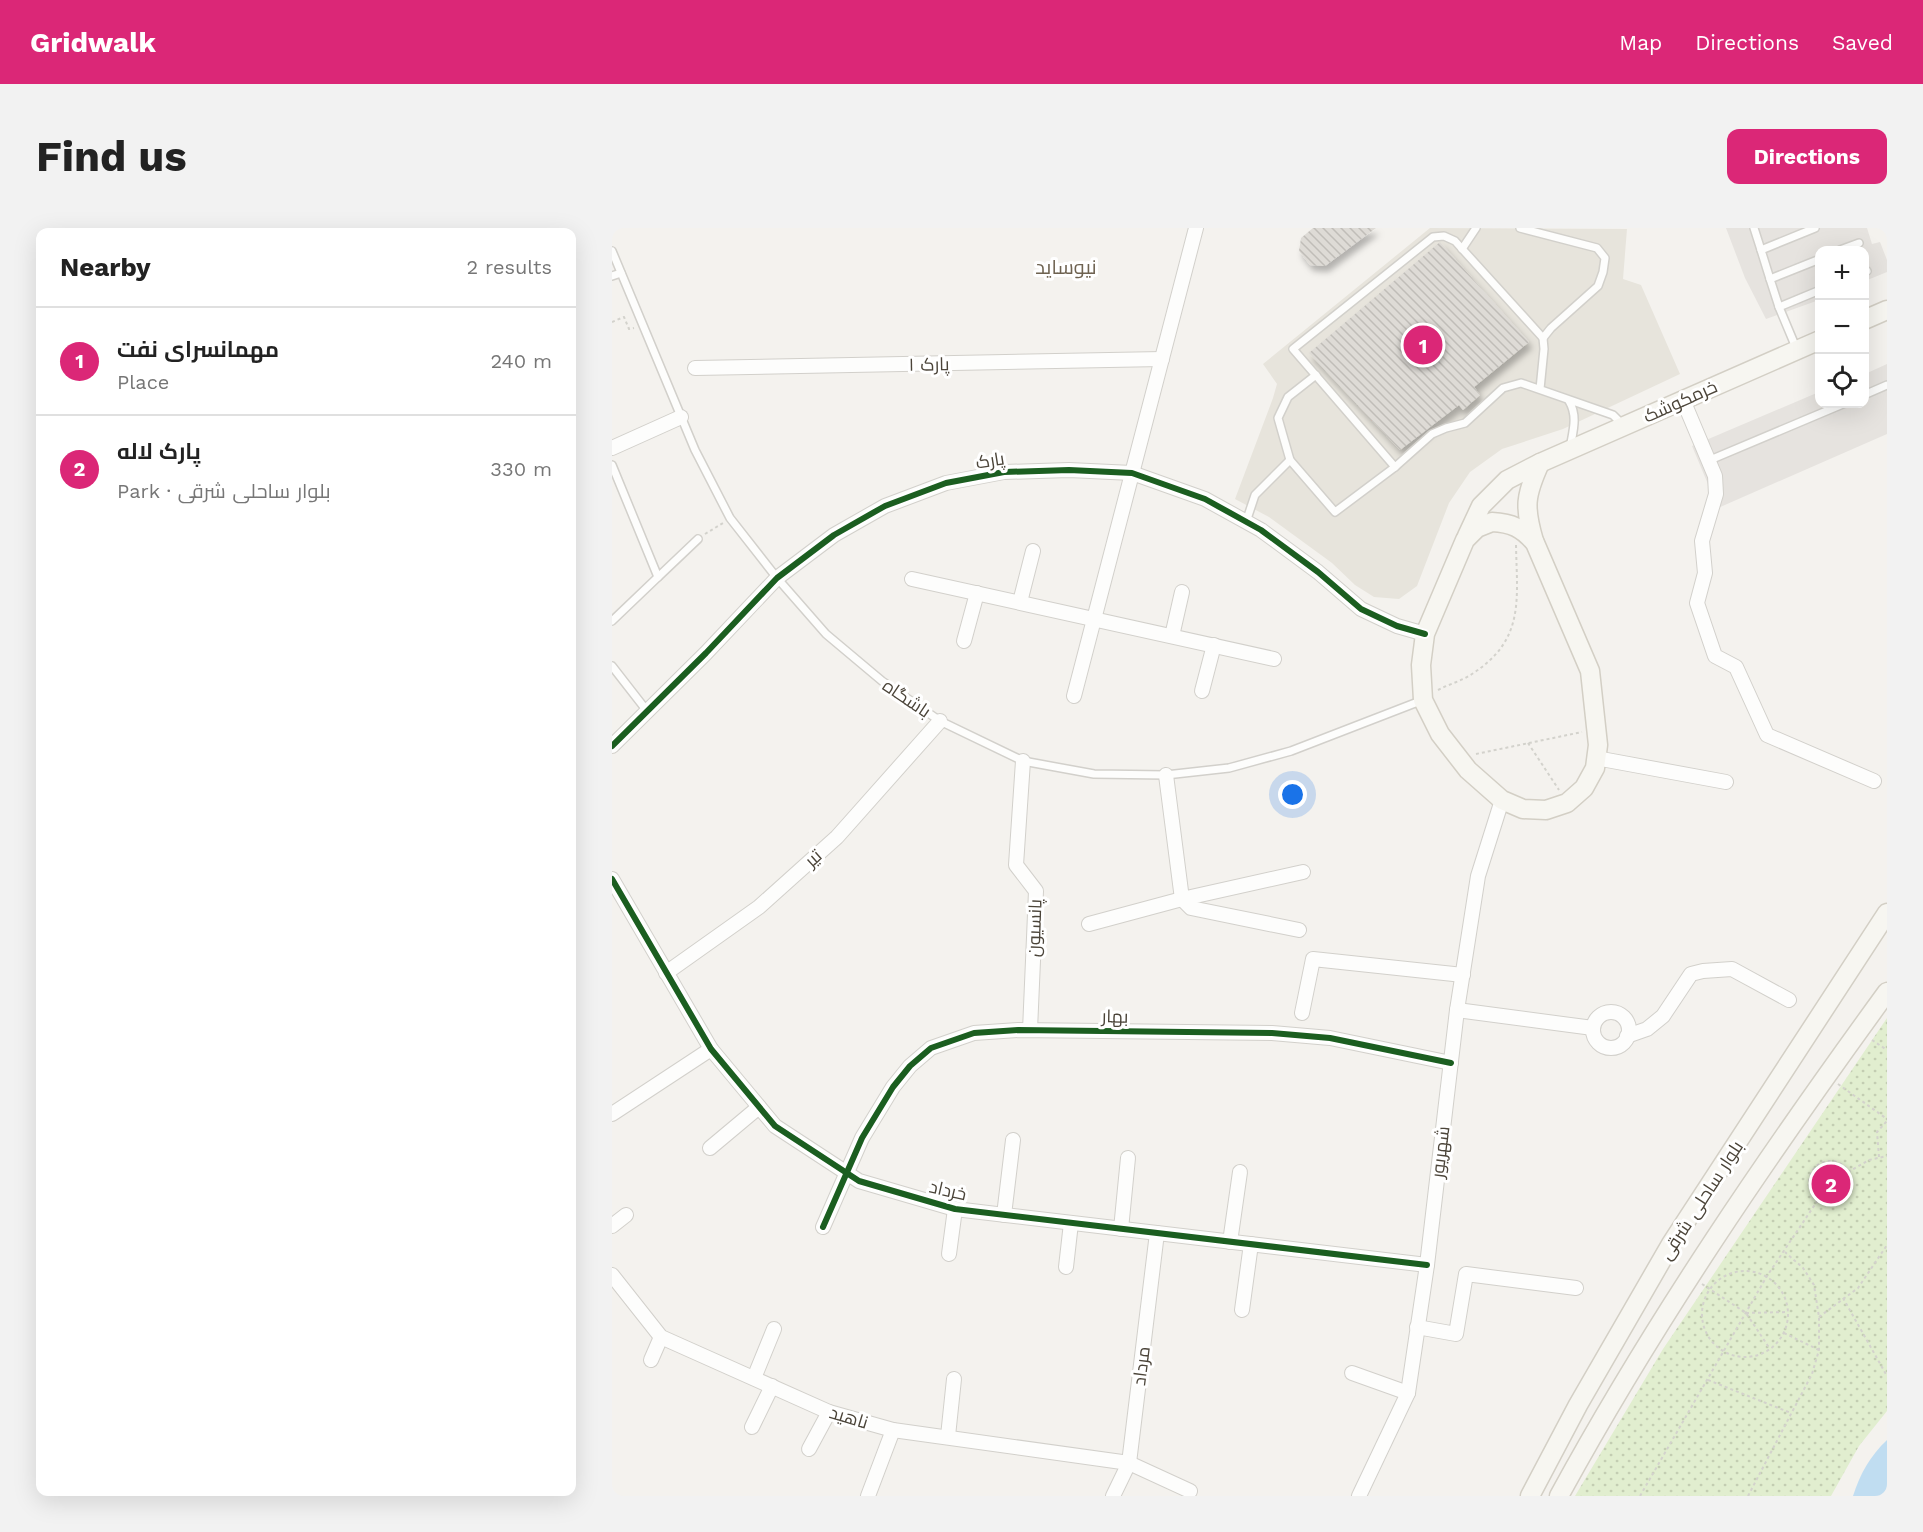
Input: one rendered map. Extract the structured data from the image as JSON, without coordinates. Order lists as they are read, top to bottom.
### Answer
{
  "streets": {
    "main road": ["خرمکوشک", "بلوار ساحلی شرقی"],
    "street": [
      "پارک ۱",
      "پارک",
      "تیر",
      "پانسیون",
      "بهار",
      "شهریور",
      "خرداد",
      "مرداد",
      "ناهید"
    ],
    "lane": ["باشگاه"]
  },
  "crossings": [
    ["خرمکوشک", "پارک"],
    ["خرمکوشک", "باشگاه"],
    ["پارک", "باشگاه"],
    ["باشگاه", "تیر"],
    ["باشگاه", "پانسیون"],
    ["تیر", "خرداد"],
    ["پانسیون", "بهار"],
    ["بهار", "شهریور"],
    ["بهار", "خرداد"],
    ["شهریور", "خرداد"],
    ["خرداد", "مرداد"],
    ["مرداد", "ناهید"]
  ],
  "districts": ["نیوساید"],
  "page": {
    "header": "Gridwalk",
    "nav": ["Map", "Directions", "Saved"],
    "buttons": "Directions",
    "title": "Find us",
    "heading": ["Nearby", "2 results"],
    "map_buttons": ["+", "−"],
    "list": [
      {
        "mark": "1",
        "name": "مهمانسرای نفت",
        "note": "Place",
        "value": "240 m"
      },
      {
        "mark": "2",
        "name": "پارک لاله",
        "note": "Park · بلوار ساحلی شرقی",
        "value": "330 m"
      }
    ],
    "pins": ["1", "2"]
  }
}
